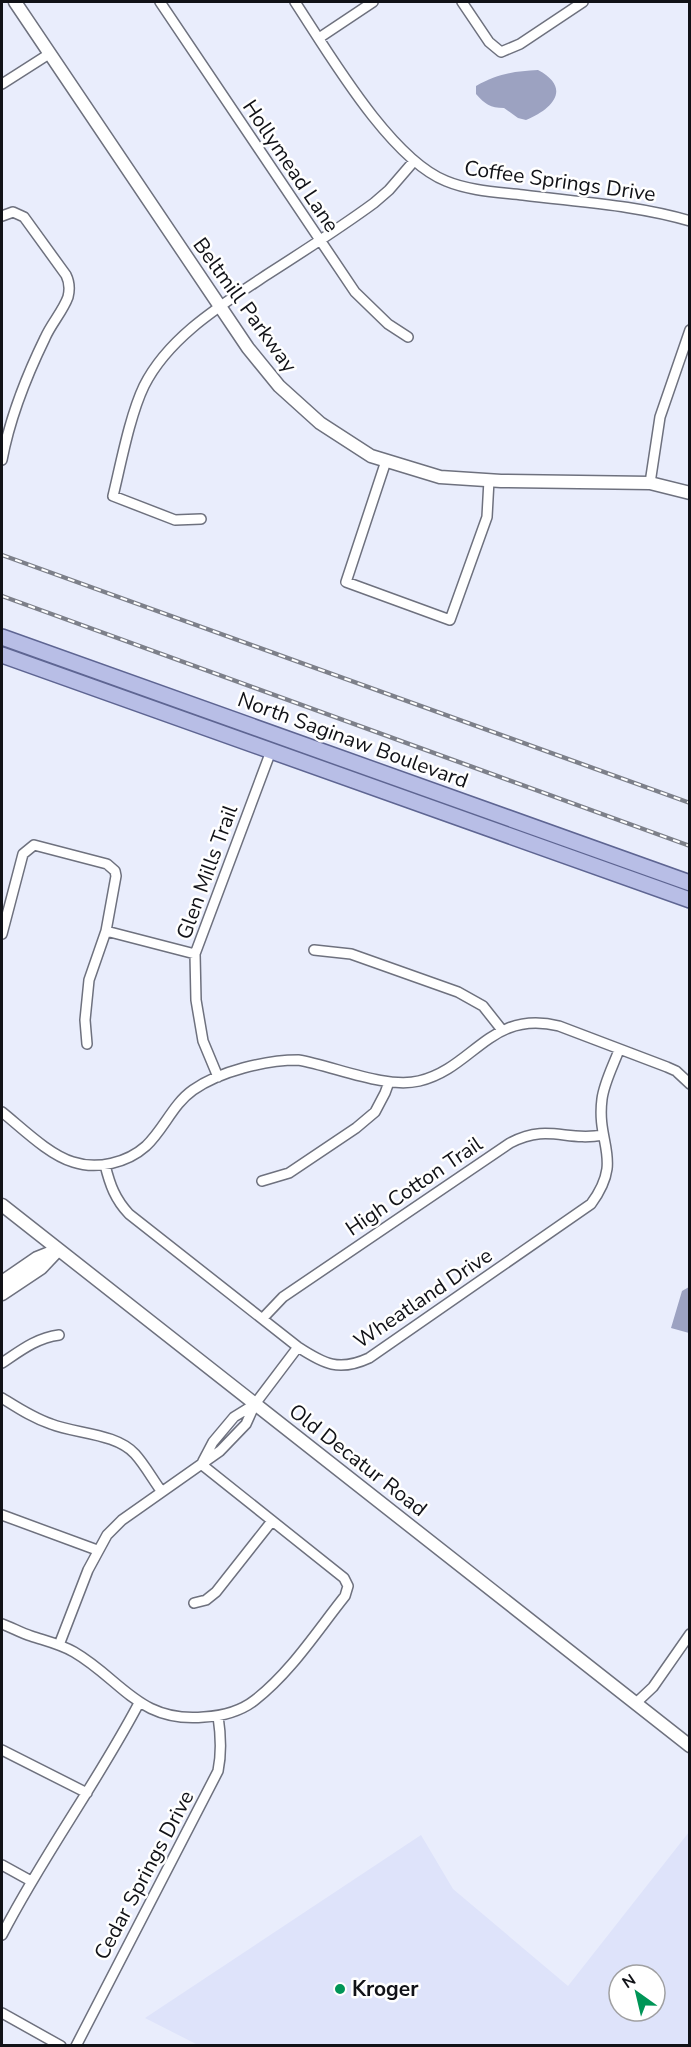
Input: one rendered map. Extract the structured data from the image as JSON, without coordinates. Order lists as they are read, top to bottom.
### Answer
{
  "streets": {
    "main road": ["North Saginaw Boulevard"],
    "street": [
      "Hollymead Lane",
      "Coffee Springs Drive",
      "Beltmill Parkway",
      "Glen Mills Trail",
      "High Cotton Trail",
      "Wheatland Drive",
      "Old Decatur Road",
      "Cedar Springs Drive"
    ]
  },
  "crossings": [
    ["North Saginaw Boulevard", "Glen Mills Trail"],
    ["High Cotton Trail", "Wheatland Drive"]
  ],
  "places": ["Kroger"],
  "north": "top left"
}
